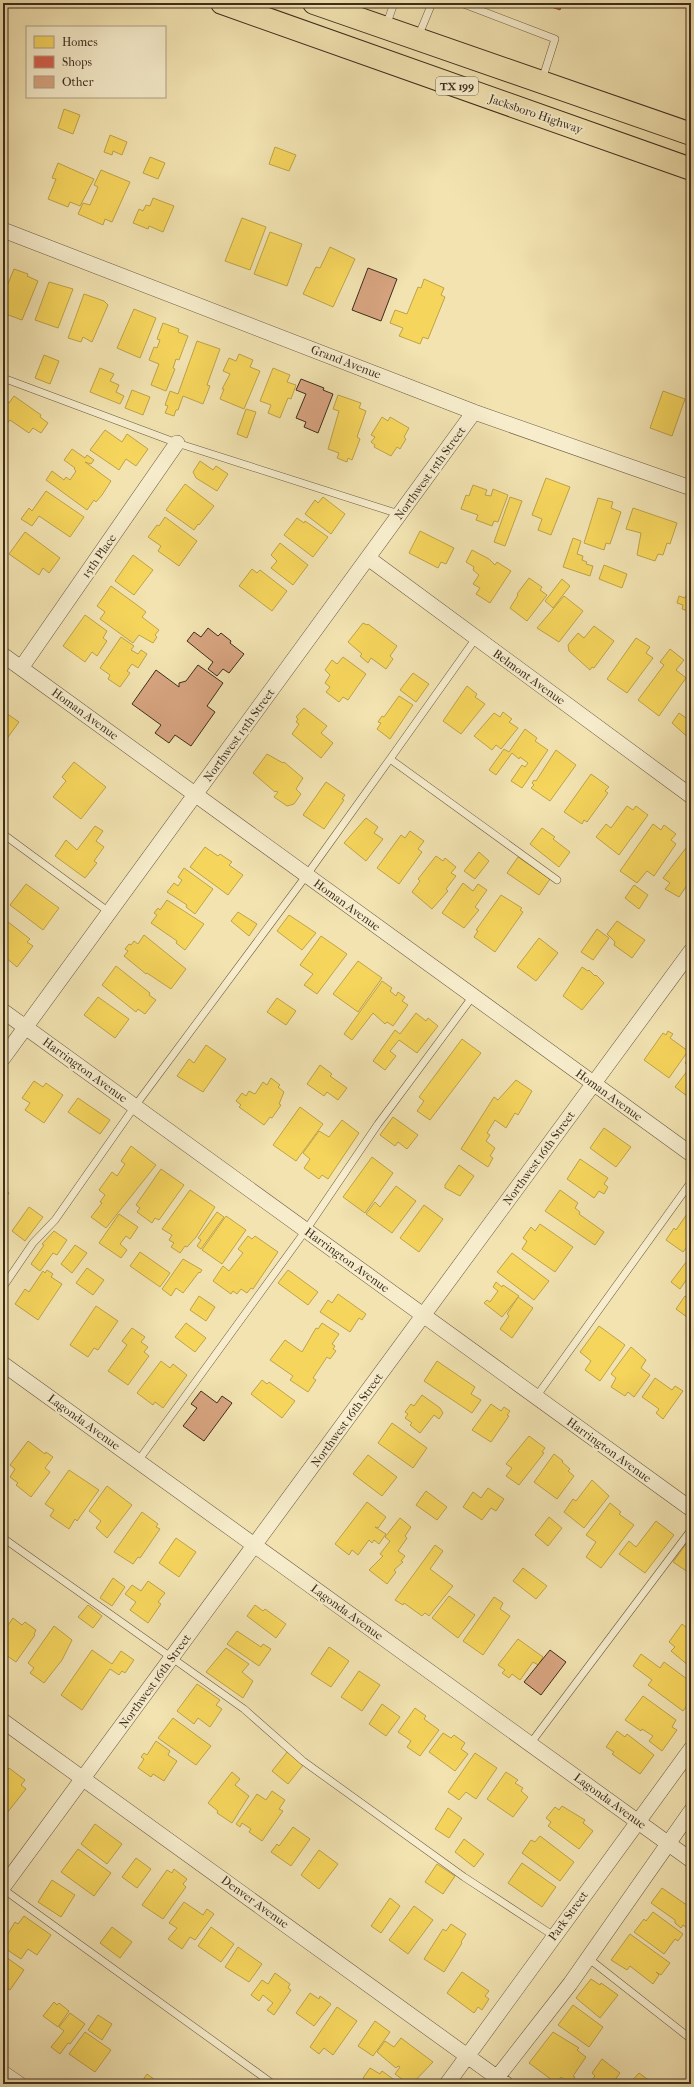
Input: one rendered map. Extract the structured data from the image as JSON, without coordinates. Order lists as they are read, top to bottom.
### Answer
{
  "streets": {
    "main road": ["TX 199", "Jacksboro Highway"],
    "street": [
      "Grand Avenue",
      "Northwest 15th Street",
      "15th Place",
      "Belmont Avenue",
      "Homan Avenue",
      "Harrington Avenue",
      "Northwest 16th Street",
      "Lagonda Avenue",
      "Denver Avenue",
      "Park Street"
    ]
  },
  "crossings": [
    ["Grand Avenue", "Northwest 15th Street"],
    ["Northwest 15th Street", "Belmont Avenue"],
    ["Northwest 15th Street", "Homan Avenue"],
    ["Northwest 15th Street", "Harrington Avenue"],
    ["15th Place", "Homan Avenue"],
    ["Homan Avenue", "Northwest 16th Street"],
    ["Harrington Avenue", "Northwest 16th Street"],
    ["Northwest 16th Street", "Lagonda Avenue"],
    ["Northwest 16th Street", "Denver Avenue"],
    ["Lagonda Avenue", "Park Street"],
    ["Denver Avenue", "Park Street"]
  ],
  "legend": ["Homes", "Shops", "Other"]
}
